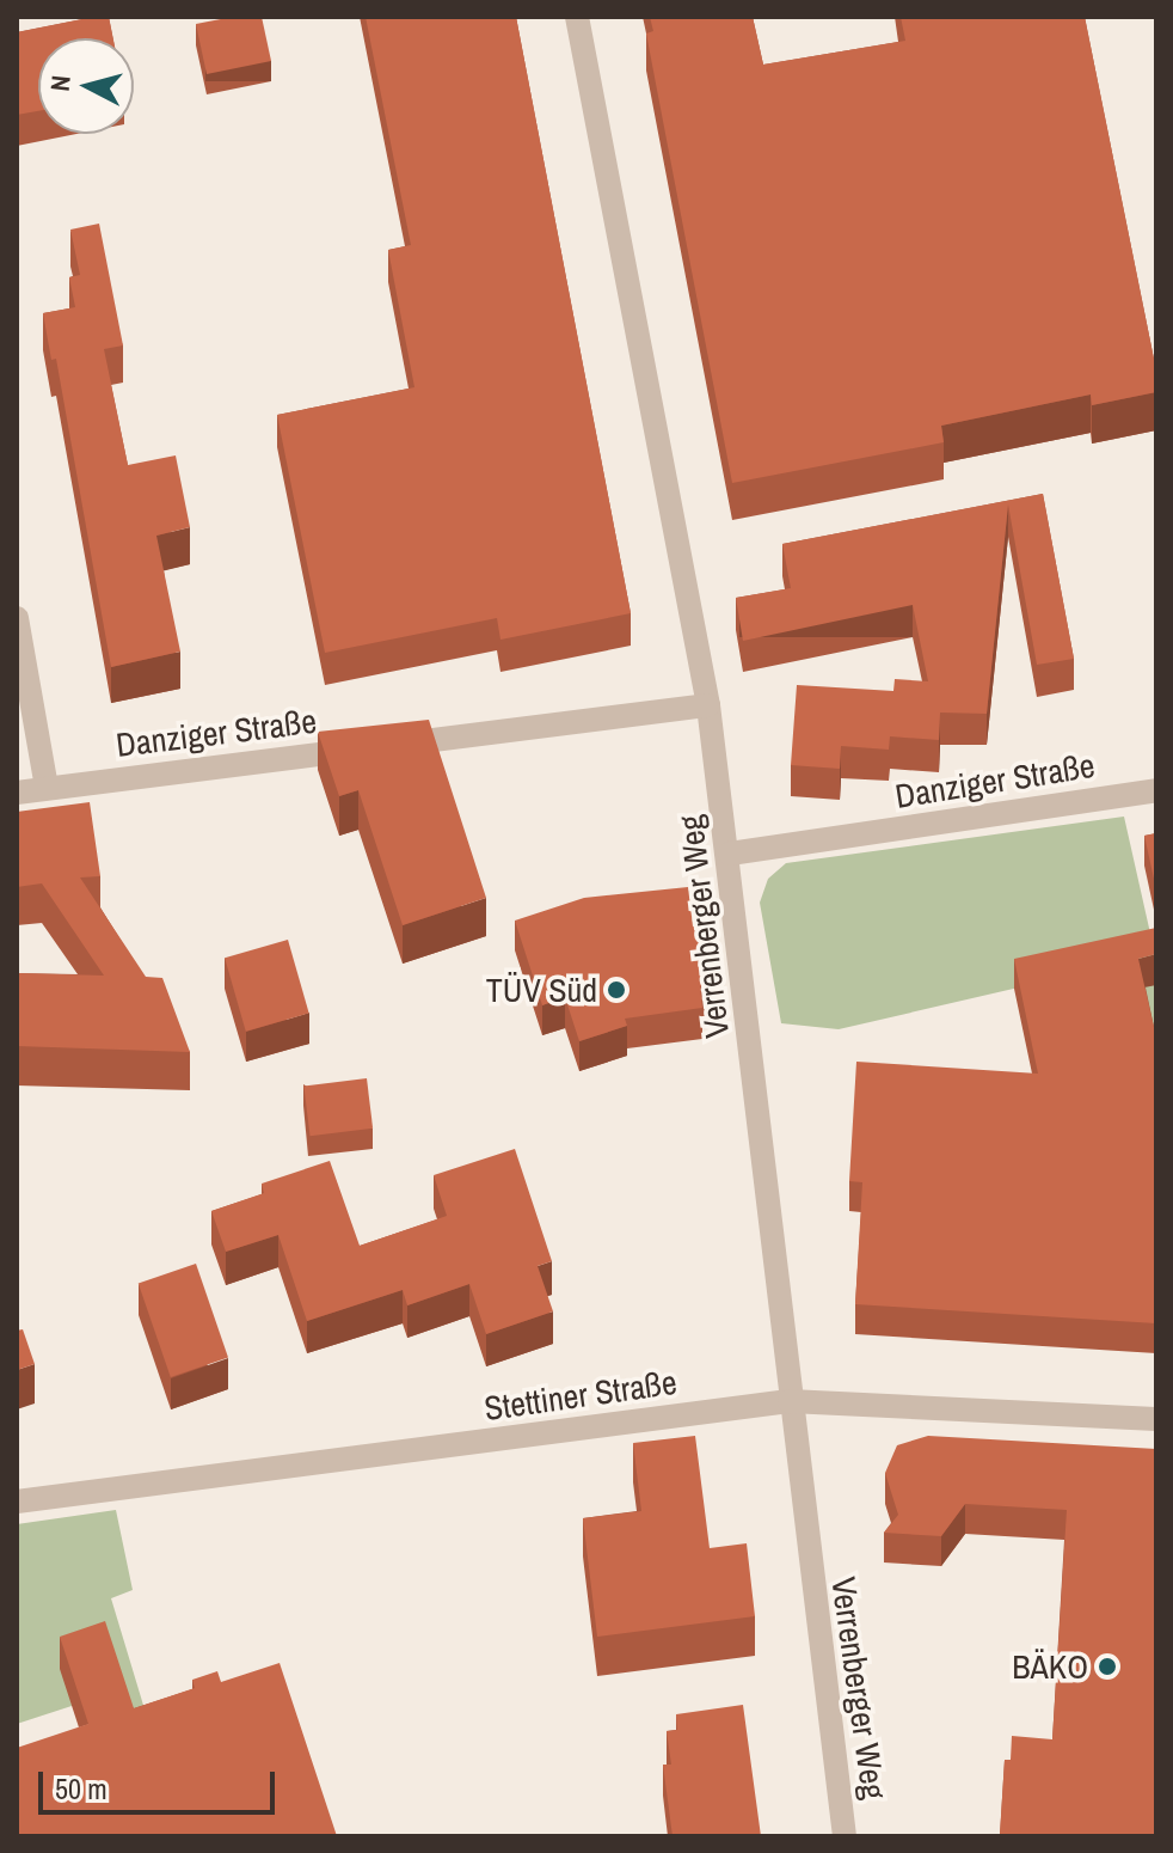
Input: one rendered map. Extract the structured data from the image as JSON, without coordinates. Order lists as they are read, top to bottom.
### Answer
{
  "streets": {
    "street": ["Danziger Straße", "Verrenberger Weg", "Stettiner Straße"]
  },
  "crossings": [
    ["Danziger Straße", "Verrenberger Weg"],
    ["Verrenberger Weg", "Stettiner Straße"]
  ],
  "places": ["TÜV Süd", "BÄKO"],
  "scale_bar": "50 m",
  "north": "left"
}
